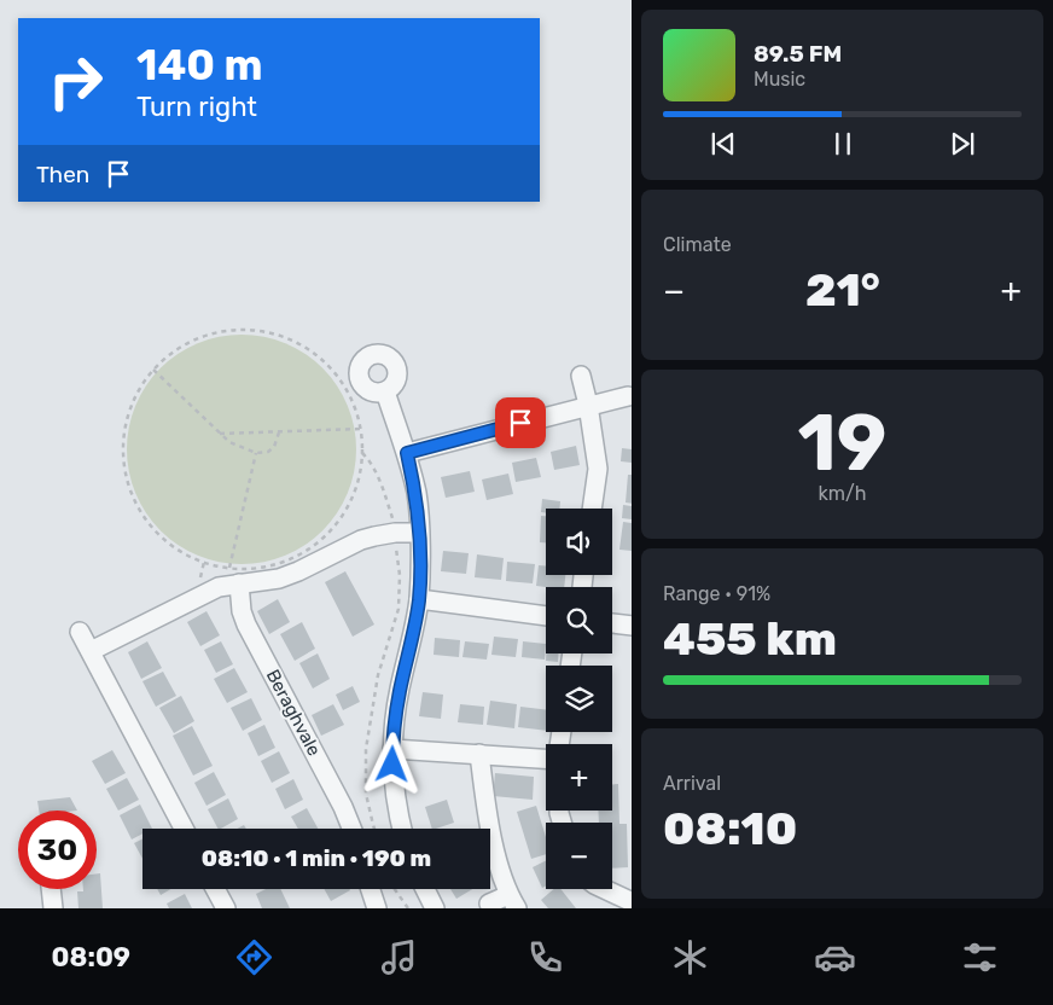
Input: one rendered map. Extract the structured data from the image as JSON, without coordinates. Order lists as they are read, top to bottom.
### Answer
{
  "streets": {
    "street": ["Beraghvale"]
  },
  "page": {
    "turn": ["140 m", "Turn right"],
    "song": ["89.5 FM", "Music"],
    "then": "Then",
    "tile": [
      "Climate",
      ["19", "km/h"],
      ["Range · 91%", "455 km"],
      ["Arrival", "08:10"]
    ],
    "heat": ["−", "21°", "+"],
    "map_buttons": ["+", "−"],
    "limit": "30",
    "trip": "08:10 · 1 min · 190 m",
    "tabs": "08:09"
  }
}
